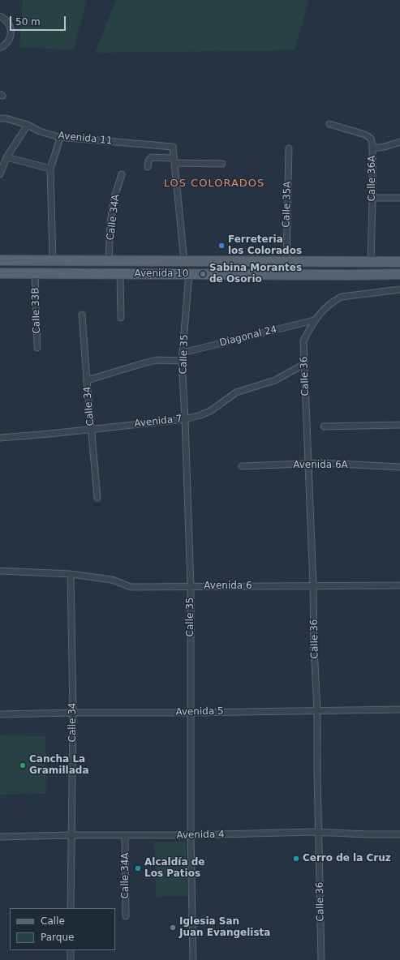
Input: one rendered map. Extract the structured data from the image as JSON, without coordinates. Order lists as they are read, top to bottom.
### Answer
{
  "streets": {
    "main road": ["Avenida 10"],
    "street": [
      "Avenida 11",
      "Calle 36A",
      "Calle 35A",
      "Calle 34A",
      "Calle 33B",
      "Diagonal 24",
      "Calle 35",
      "Calle 36",
      "Calle 34",
      "Avenida 7",
      "Avenida 6A",
      "Avenida 6",
      "Avenida 5",
      "Avenida 4"
    ]
  },
  "crossings": [
    ["Calle 36A", "Avenida 10"],
    ["Calle 35A", "Avenida 10"],
    ["Calle 34A", "Avenida 10"],
    ["Calle 34A", "Avenida 4"],
    ["Avenida 10", "Calle 33B"],
    ["Avenida 10", "Calle 35"],
    ["Diagonal 24", "Calle 35"],
    ["Diagonal 24", "Calle 36"],
    ["Calle 35", "Avenida 7"],
    ["Calle 35", "Avenida 6"],
    ["Calle 35", "Avenida 5"],
    ["Calle 35", "Avenida 4"],
    ["Calle 36", "Avenida 7"],
    ["Calle 36", "Avenida 6A"],
    ["Calle 36", "Avenida 6"],
    ["Calle 36", "Avenida 5"],
    ["Calle 36", "Avenida 4"],
    ["Calle 34", "Avenida 7"],
    ["Calle 34", "Avenida 6"],
    ["Calle 34", "Avenida 5"],
    ["Calle 34", "Avenida 4"]
  ],
  "districts": ["LOS COLORADOS"],
  "places": [
    "Ferreteria los Colorados",
    "Sabina Morantes de Osorio",
    "Cancha La Gramillada",
    "Cerro de la Cruz",
    "Alcaldía de Los Patios",
    "Iglesia San Juan Evangelista"
  ],
  "legend": ["Calle", "Parque"],
  "scale_bar": "50 m"
}
